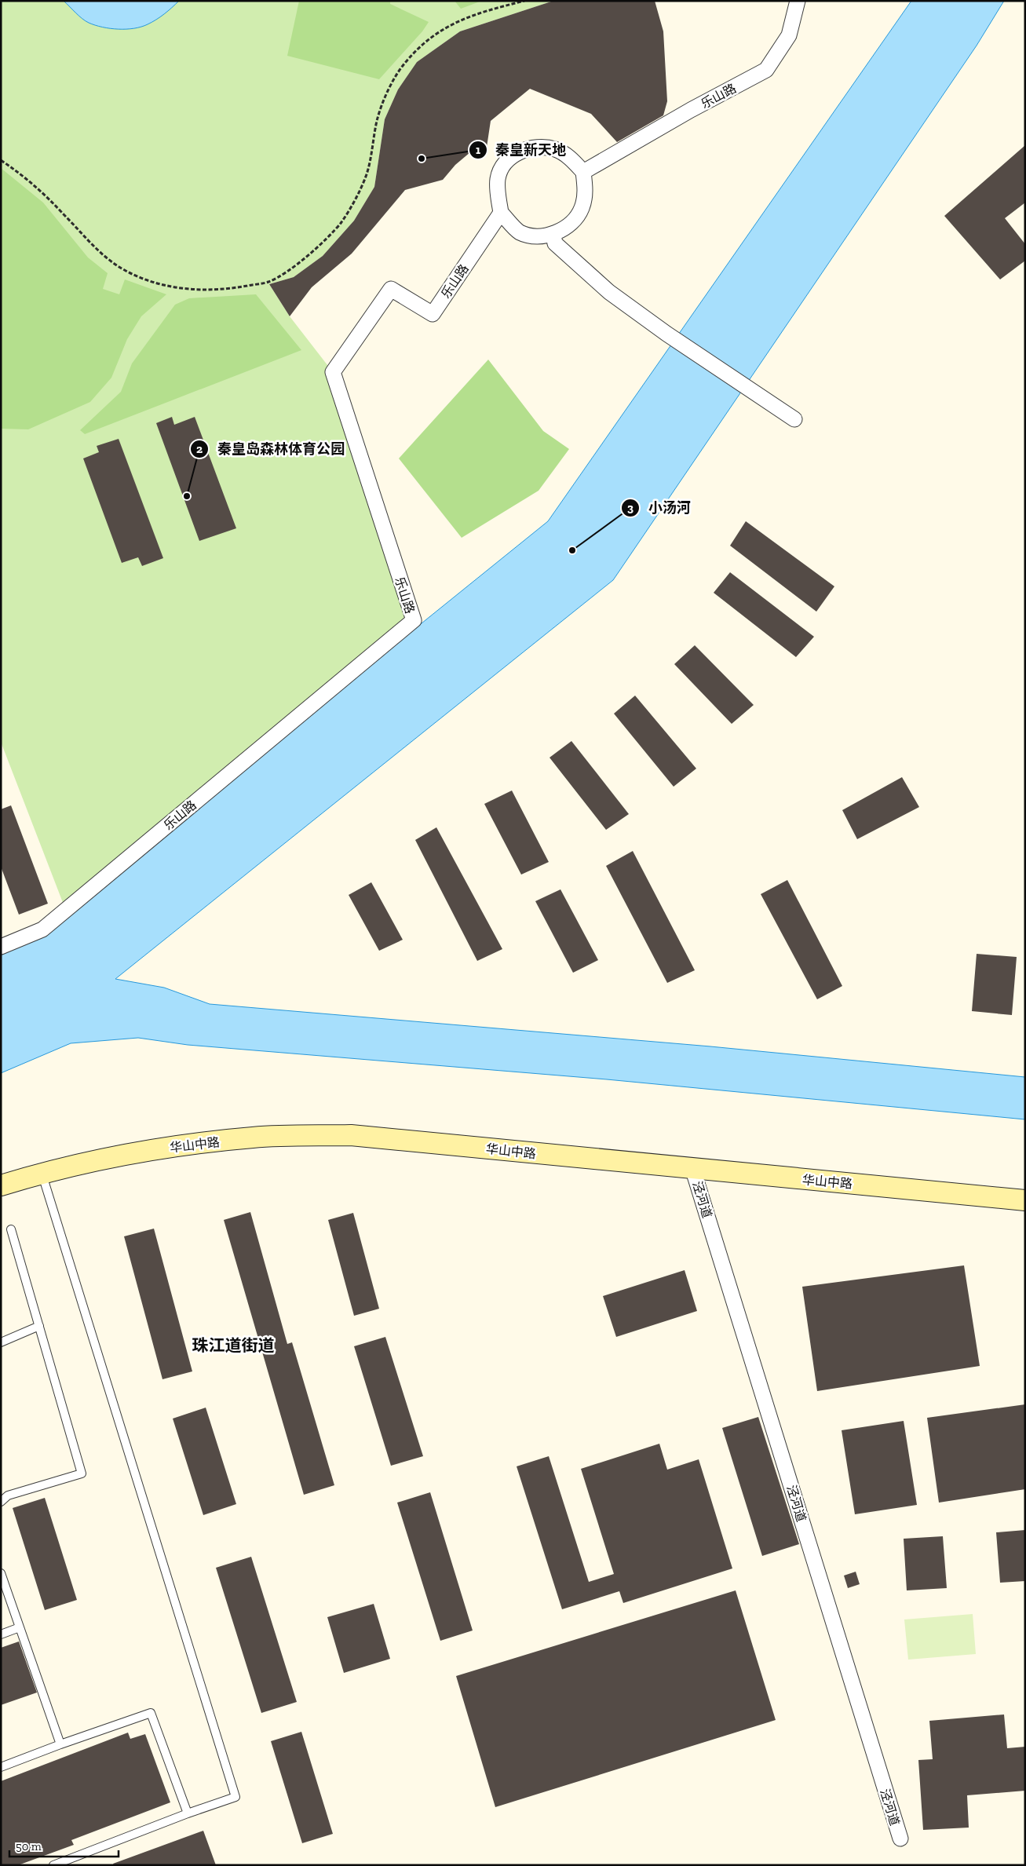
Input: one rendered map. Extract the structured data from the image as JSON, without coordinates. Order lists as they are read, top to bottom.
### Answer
{
  "streets": {
    "street": ["乐山路", "华山中路", "泾河道"]
  },
  "crossings": [
    ["华山中路", "泾河道"]
  ],
  "districts": ["珠江道街道"],
  "places": ["秦皇新天地", "秦皇岛森林体育公园", "小汤河"],
  "scale_bar": "50 m"
}
